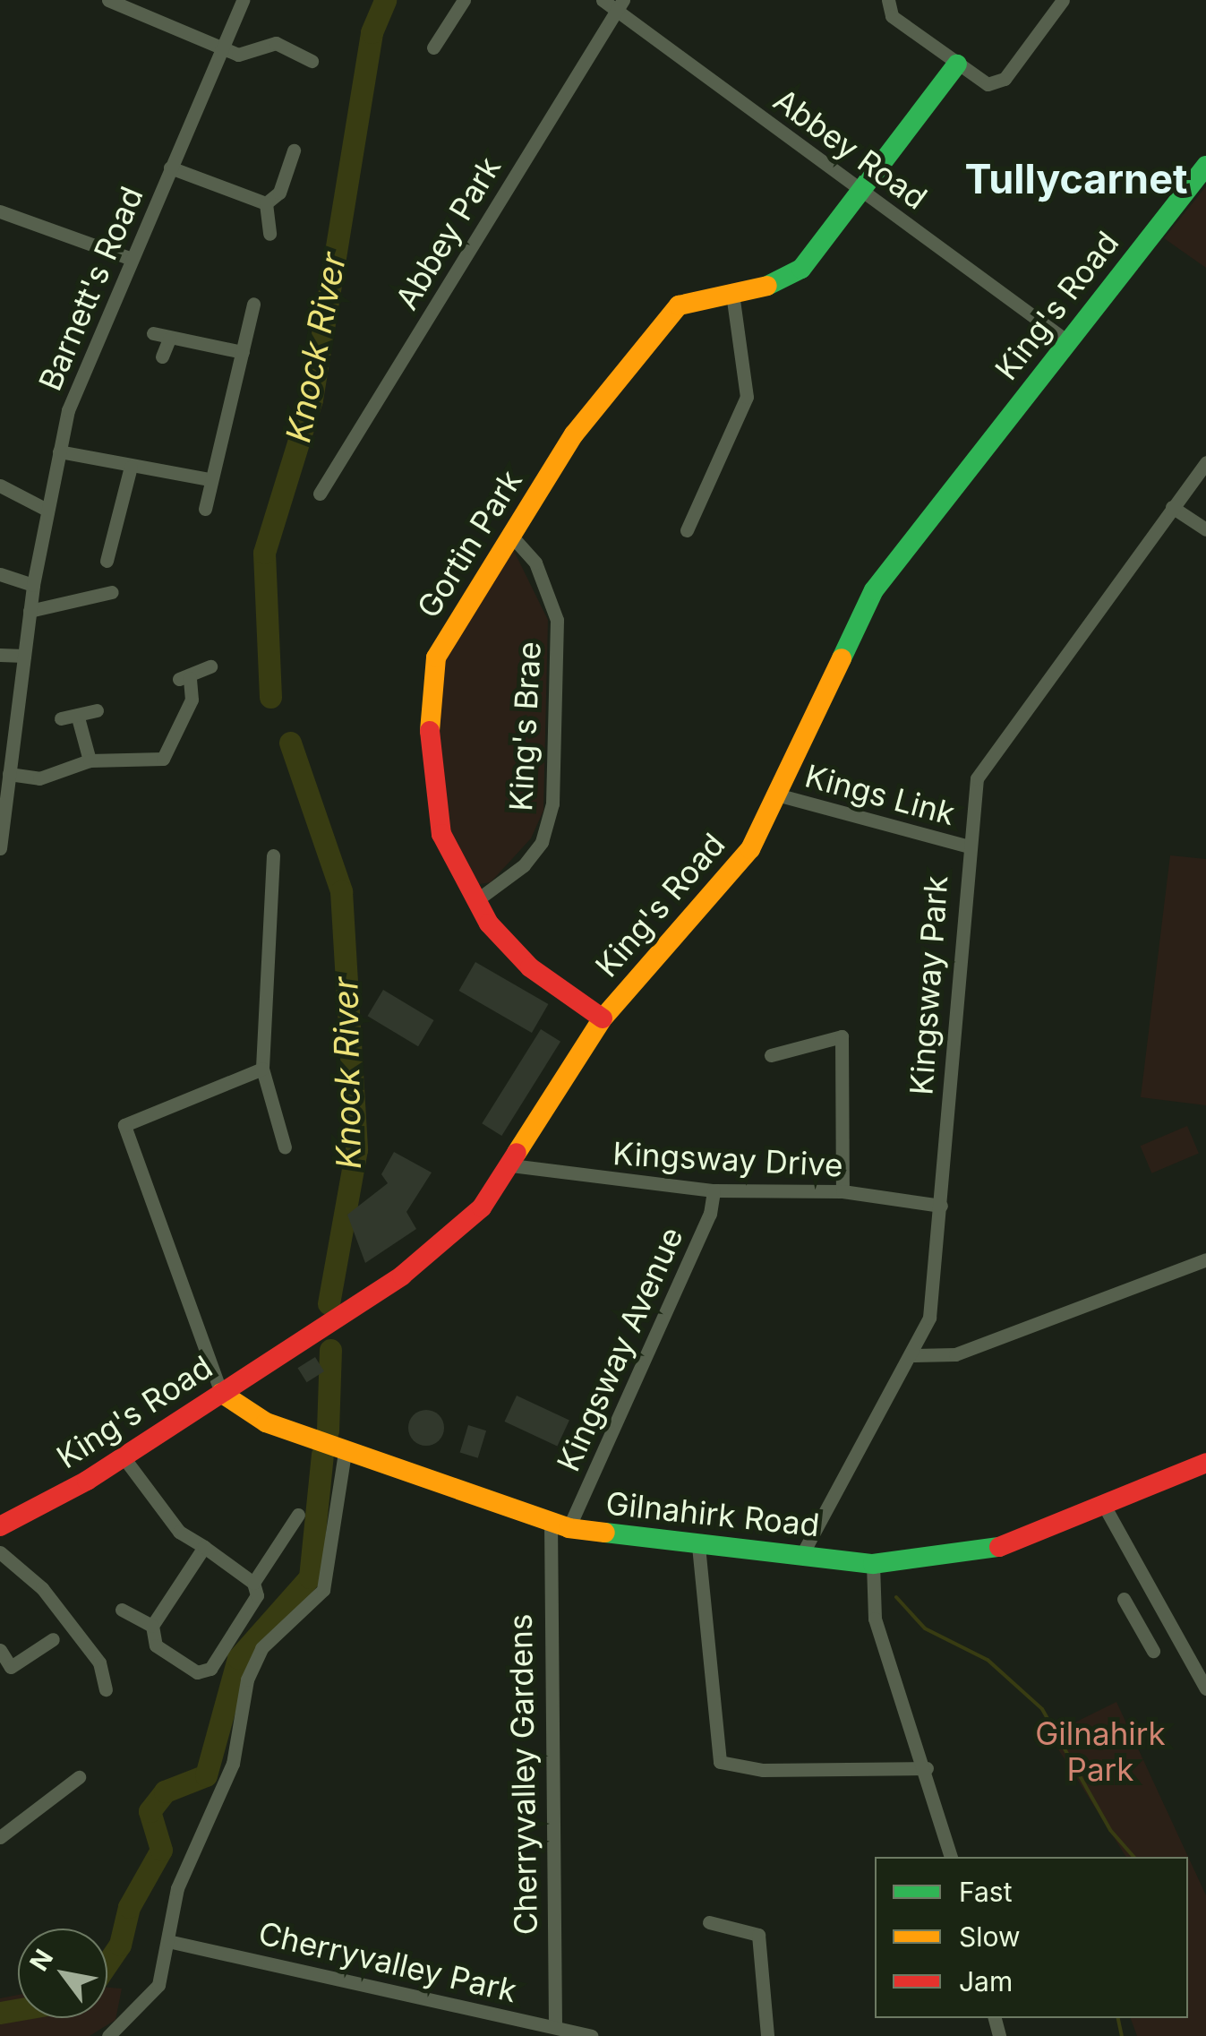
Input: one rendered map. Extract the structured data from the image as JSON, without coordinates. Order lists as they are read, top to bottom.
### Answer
{
  "streets": {
    "street": [
      "Abbey Road",
      "Abbey Park",
      "Barnett's Road",
      "King's Road",
      "Gortin Park",
      "King's Brae",
      "Kings Link",
      "Kingsway Park",
      "Kingsway Drive",
      "Kingsway Avenue",
      "Gilnahirk Road",
      "Cherryvalley Gardens",
      "Cherryvalley Park"
    ]
  },
  "crossings": [
    ["Abbey Road", "Abbey Park"],
    ["Abbey Road", "King's Road"],
    ["Abbey Road", "Gortin Park"],
    ["King's Road", "Gortin Park"],
    ["King's Road", "Kings Link"],
    ["King's Road", "Kingsway Drive"],
    ["King's Road", "Gilnahirk Road"],
    ["Gortin Park", "King's Brae"],
    ["Kings Link", "Kingsway Park"],
    ["Kingsway Park", "Kingsway Drive"],
    ["Kingsway Park", "Gilnahirk Road"],
    ["Kingsway Drive", "Kingsway Avenue"],
    ["Kingsway Avenue", "Gilnahirk Road"],
    ["Kingsway Avenue", "Cherryvalley Gardens"],
    ["Gilnahirk Road", "Cherryvalley Gardens"],
    ["Cherryvalley Gardens", "Cherryvalley Park"]
  ],
  "districts": ["Tullycarnet"],
  "water": ["Knock River"],
  "parks": ["Gilnahirk Park"],
  "legend": ["Fast", "Slow", "Jam"],
  "north": "top left"
}
